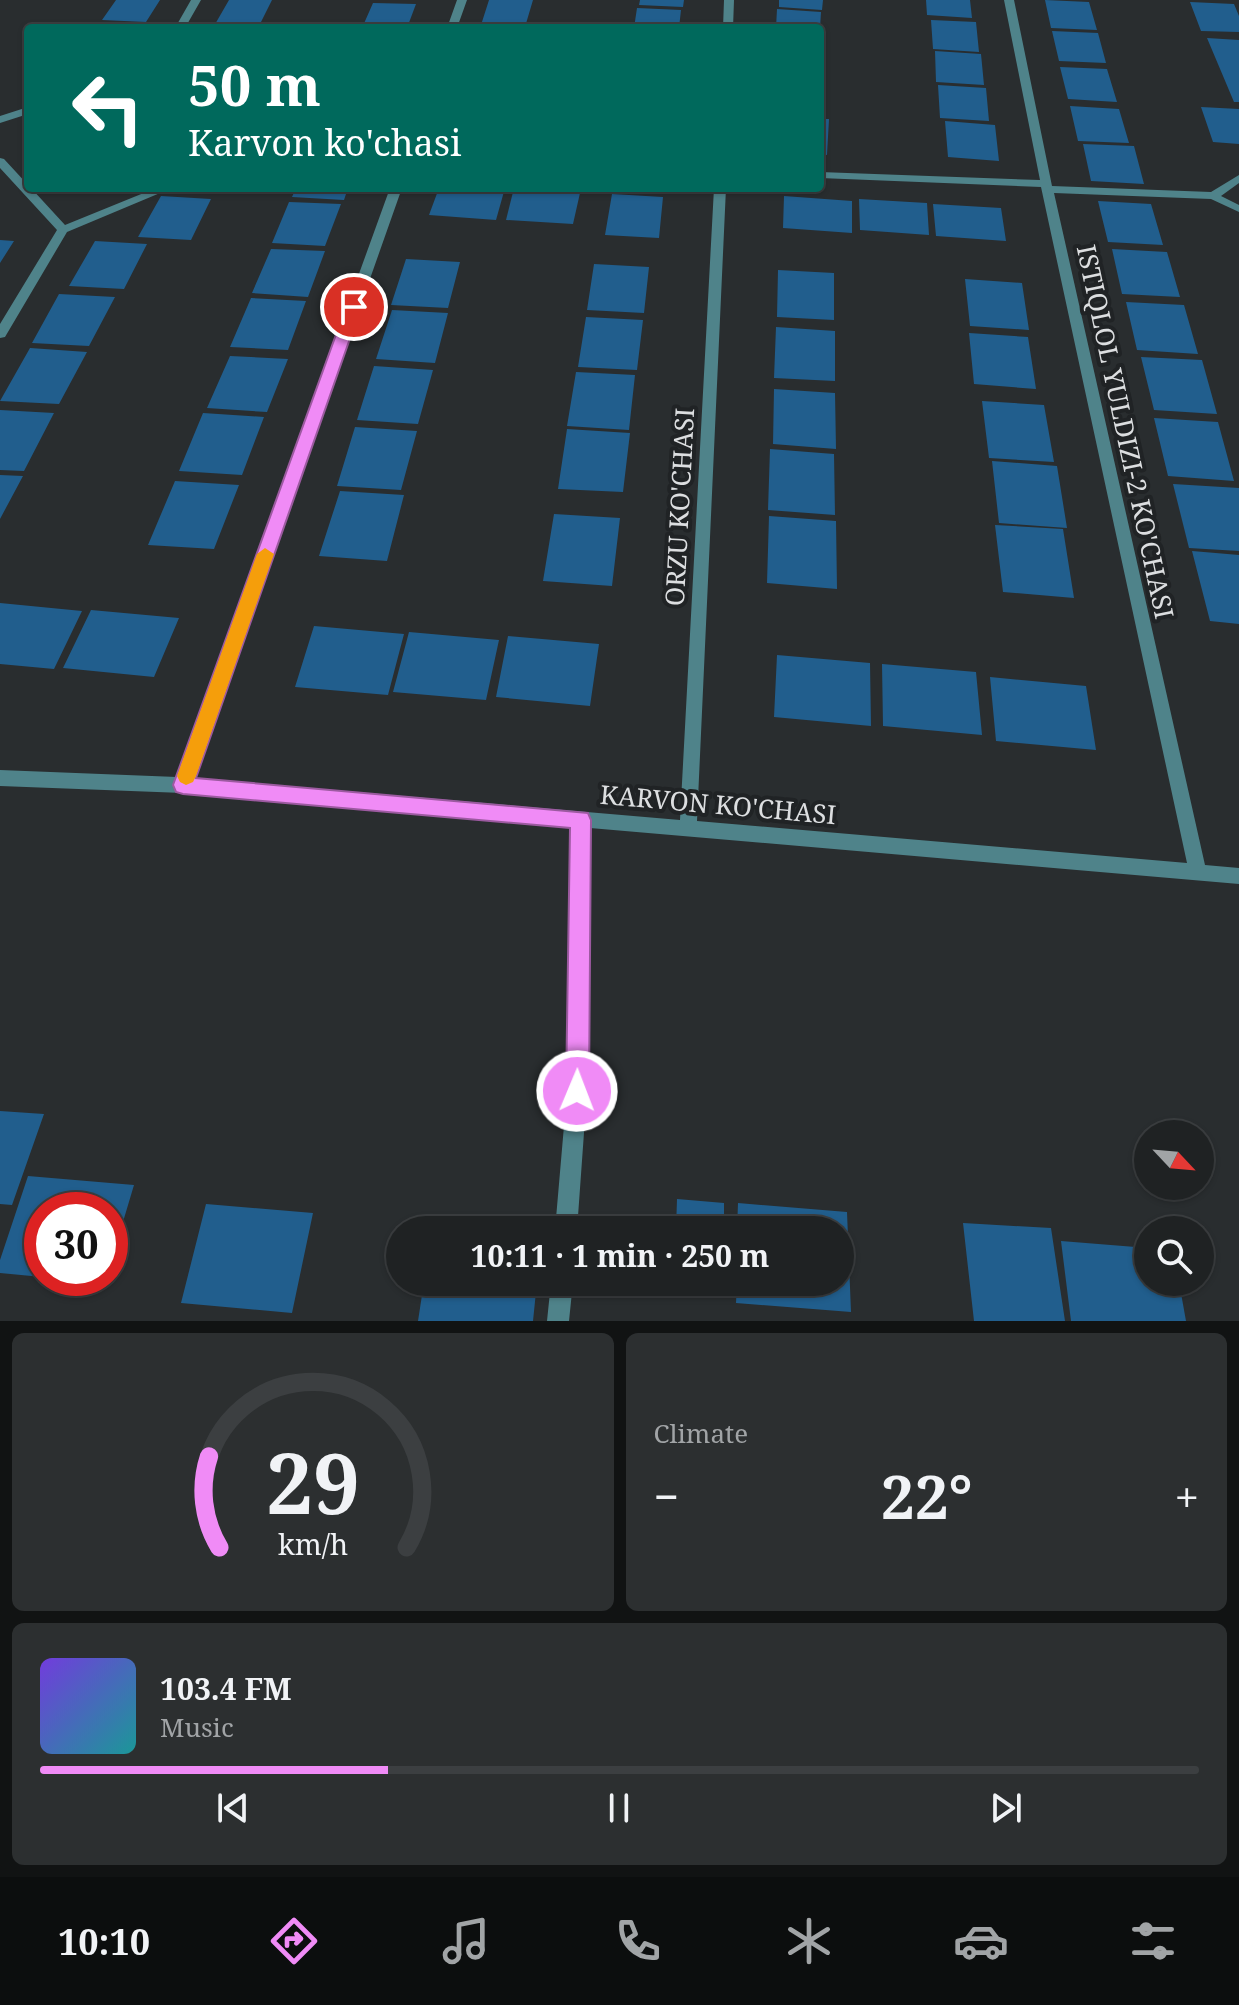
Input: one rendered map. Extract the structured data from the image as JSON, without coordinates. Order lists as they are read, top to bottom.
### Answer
{
  "streets": {
    "street": ["ISTIQLOL YULDIZI-2 KO'CHASI", "ORZU KO'CHASI", "KARVON KO'CHASI"]
  },
  "crossings": [
    ["ISTIQLOL YULDIZI-2 KO'CHASI", "KARVON KO'CHASI"],
    ["ORZU KO'CHASI", "KARVON KO'CHASI"]
  ],
  "north": "bottom right",
  "page": {
    "turn": ["50 m", "Karvon ko'chasi"],
    "limit": "30",
    "trip": "10:11 · 1 min · 250 m",
    "tile": "Climate",
    "heat": ["−", "22°", "+"],
    "song": ["103.4 FM", "Music"],
    "tabs": "10:10",
    "gauge": ["29", "km/h"]
  }
}
